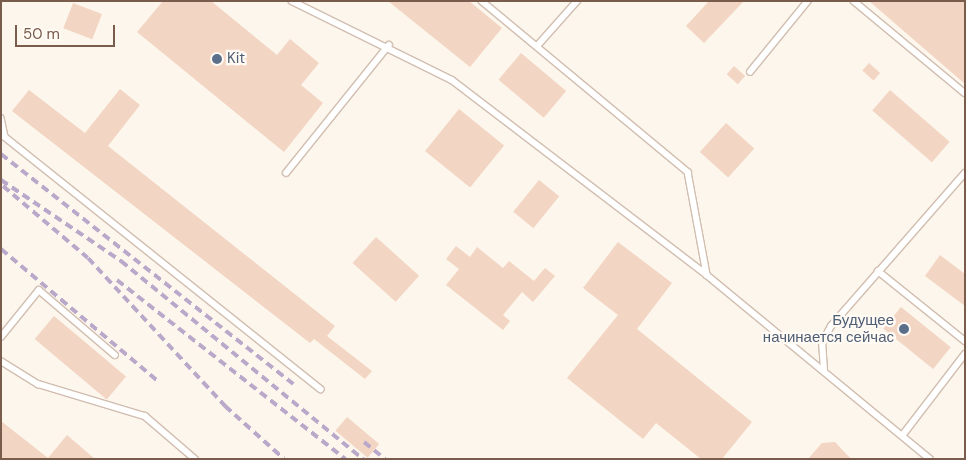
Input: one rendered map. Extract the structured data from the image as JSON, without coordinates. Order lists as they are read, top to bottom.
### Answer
{
  "places": ["Kit", "Будущее начинается сейчас"],
  "scale_bar": "50 m"
}
